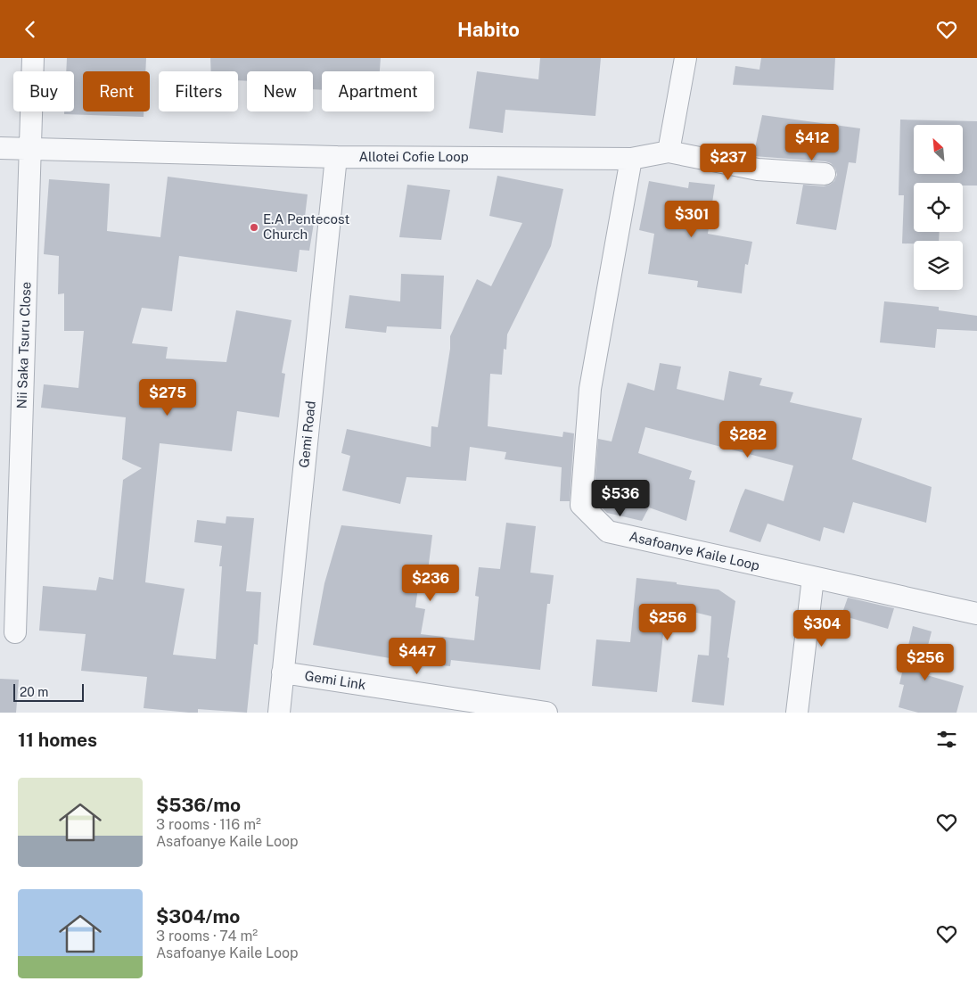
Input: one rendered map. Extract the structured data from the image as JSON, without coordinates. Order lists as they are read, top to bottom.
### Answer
{
  "streets": {
    "street": [
      "Allotei Cofie Loop",
      "Nii Saka Tsuru Close",
      "Gemi Road",
      "Asafoanye Kaile Loop",
      "Gemi Link"
    ]
  },
  "crossings": [
    ["Allotei Cofie Loop", "Nii Saka Tsuru Close"],
    ["Allotei Cofie Loop", "Gemi Road"],
    ["Allotei Cofie Loop", "Asafoanye Kaile Loop"],
    ["Gemi Road", "Gemi Link"]
  ],
  "places": ["E.A Pentecost Church"],
  "scale_bar": "20 m",
  "north": "top left",
  "page": {
    "header": "Habito",
    "chip": [
      "Buy",
      "Rent",
      "Filters",
      "New",
      "Apartment"
    ],
    "price": [
      "$412",
      "$237",
      "$301",
      "$275",
      "$282",
      "$536",
      "$236",
      "$256",
      "$304",
      "$447",
      "$256"
    ],
    "scale": "20 m",
    "heading": "11 homes",
    "list": [
      {
        "name": "$536/mo",
        "note": "3 rooms · 116 m² · Asafoanye Kaile Loop"
      },
      {
        "name": "$304/mo",
        "note": "3 rooms · 74 m² · Asafoanye Kaile Loop"
      }
    ]
  }
}
